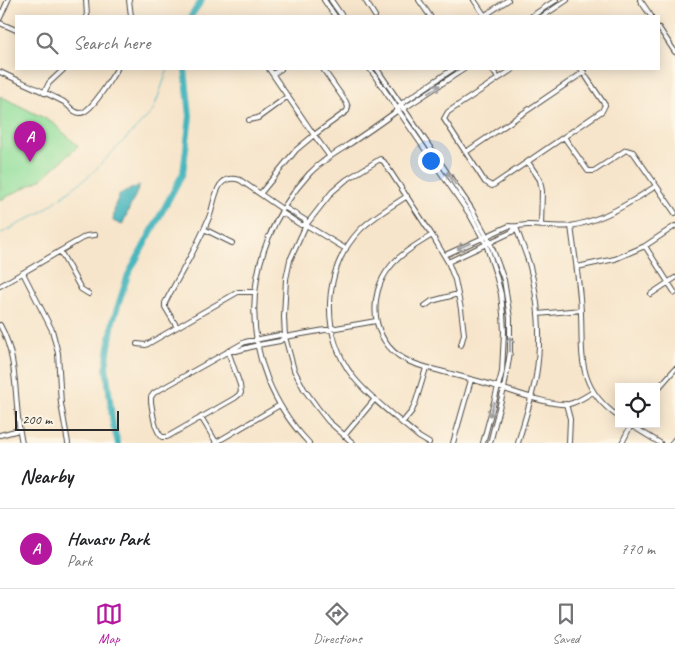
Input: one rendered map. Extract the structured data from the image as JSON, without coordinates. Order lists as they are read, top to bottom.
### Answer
{
  "scale_bar": "200 m",
  "page": {
    "search": "Search here",
    "pins": "A",
    "scale": "200 m",
    "heading": "Nearby",
    "list": [
      {
        "mark": "A",
        "name": "Havasu Park",
        "note": "Park",
        "value": "770 m"
      }
    ],
    "nav": ["Map", "Directions", "Saved"]
  }
}
